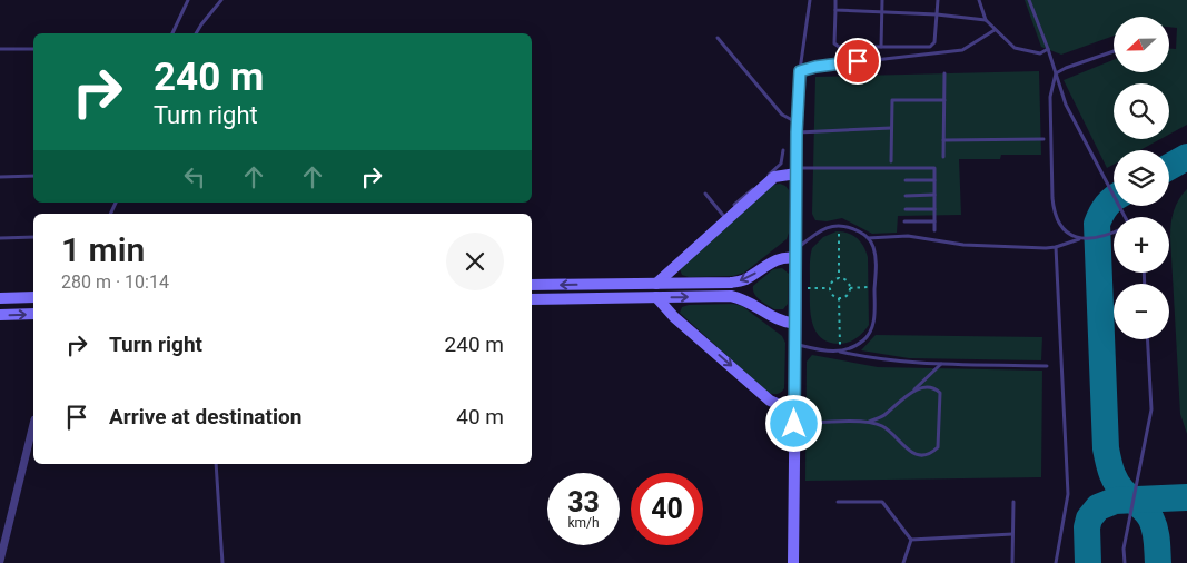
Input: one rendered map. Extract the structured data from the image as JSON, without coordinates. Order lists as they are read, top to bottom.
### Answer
{
  "north": "left",
  "page": {
    "map_buttons": ["+", "−"],
    "turn": ["240 m", "Turn right"],
    "heading": ["1 min", "280 m · 10:14"],
    "list": [
      {
        "name": "Turn right",
        "value": "240 m"
      },
      {
        "name": "Arrive at destination",
        "value": "40 m"
      }
    ],
    "speed": "33 km/h",
    "limit": "40"
  }
}
